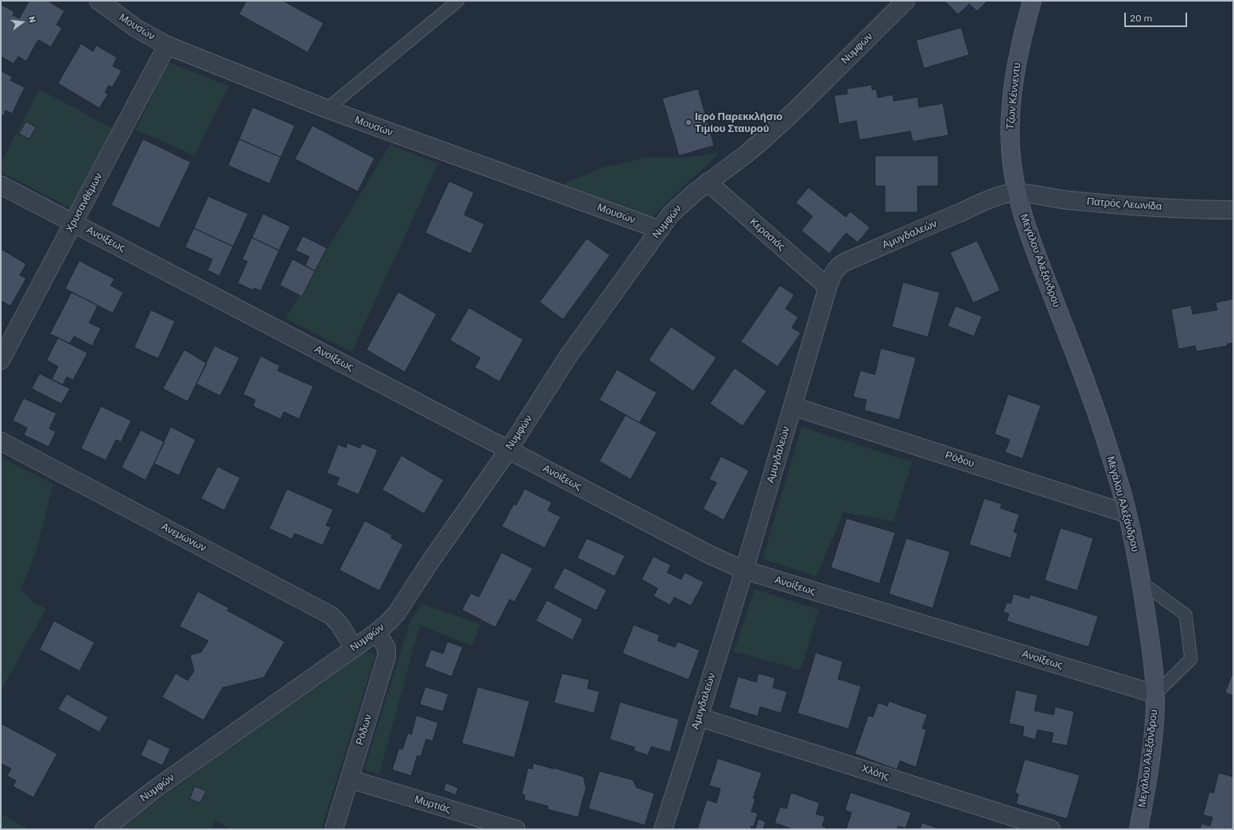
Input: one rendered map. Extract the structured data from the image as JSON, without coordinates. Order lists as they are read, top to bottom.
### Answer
{
  "streets": {
    "main road": ["Τζων Κέννεντυ", "Μεγάλου Αλεξάνδρου"],
    "street": [
      "Μουσών",
      "Νυμφών",
      "Χρυσανθέμων",
      "Πατρός Λεωνίδα",
      "Κερασιάς",
      "Αμυγδαλεών",
      "Ανοίξεως",
      "Ρόδου",
      "Ανεμώνων",
      "Ρόδων",
      "Χλόης",
      "Μυρτιάς"
    ]
  },
  "crossings": [
    ["Μουσών", "Νυμφών"],
    ["Μουσών", "Χρυσανθέμων"],
    ["Νυμφών", "Κερασιάς"],
    ["Νυμφών", "Ανοίξεως"],
    ["Νυμφών", "Ανεμώνων"],
    ["Νυμφών", "Ρόδων"],
    ["Τζων Κέννεντυ", "Πατρός Λεωνίδα"],
    ["Τζων Κέννεντυ", "Αμυγδαλεών"],
    ["Τζων Κέννεντυ", "Μεγάλου Αλεξάνδρου"],
    ["Χρυσανθέμων", "Ανοίξεως"],
    ["Πατρός Λεωνίδα", "Αμυγδαλεών"],
    ["Πατρός Λεωνίδα", "Μεγάλου Αλεξάνδρου"],
    ["Κερασιάς", "Αμυγδαλεών"],
    ["Αμυγδαλεών", "Ανοίξεως"],
    ["Αμυγδαλεών", "Μεγάλου Αλεξάνδρου"],
    ["Αμυγδαλεών", "Ρόδου"],
    ["Αμυγδαλεών", "Χλόης"],
    ["Ανοίξεως", "Μεγάλου Αλεξάνδρου"],
    ["Μεγάλου Αλεξάνδρου", "Ρόδου"],
    ["Ρόδων", "Μυρτιάς"]
  ],
  "places": ["Ιερό Παρεκκλήσιο Τιμίου Σταυρού"],
  "scale_bar": "20 m",
  "north": "right"
}
